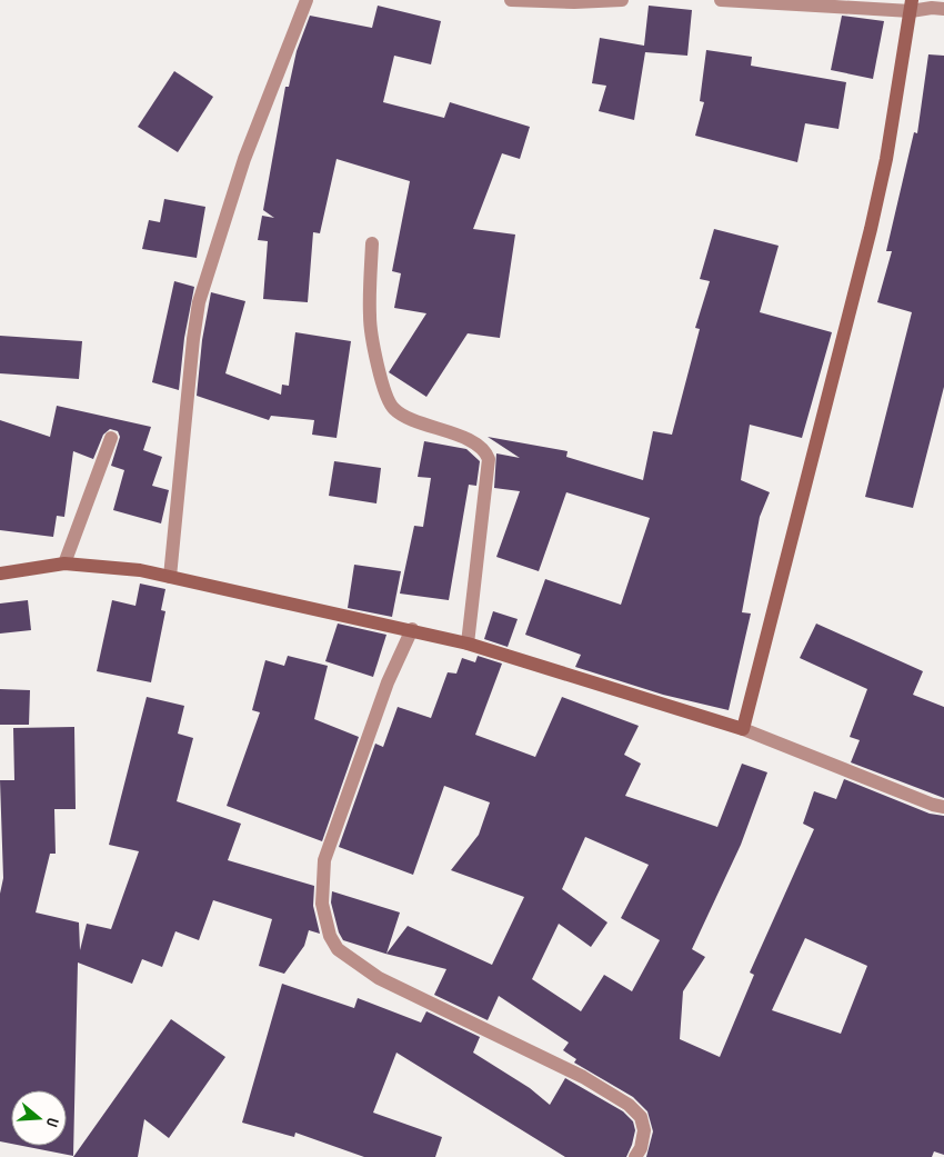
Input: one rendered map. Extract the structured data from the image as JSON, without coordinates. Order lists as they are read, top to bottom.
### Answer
{
  "north": "right"
}
